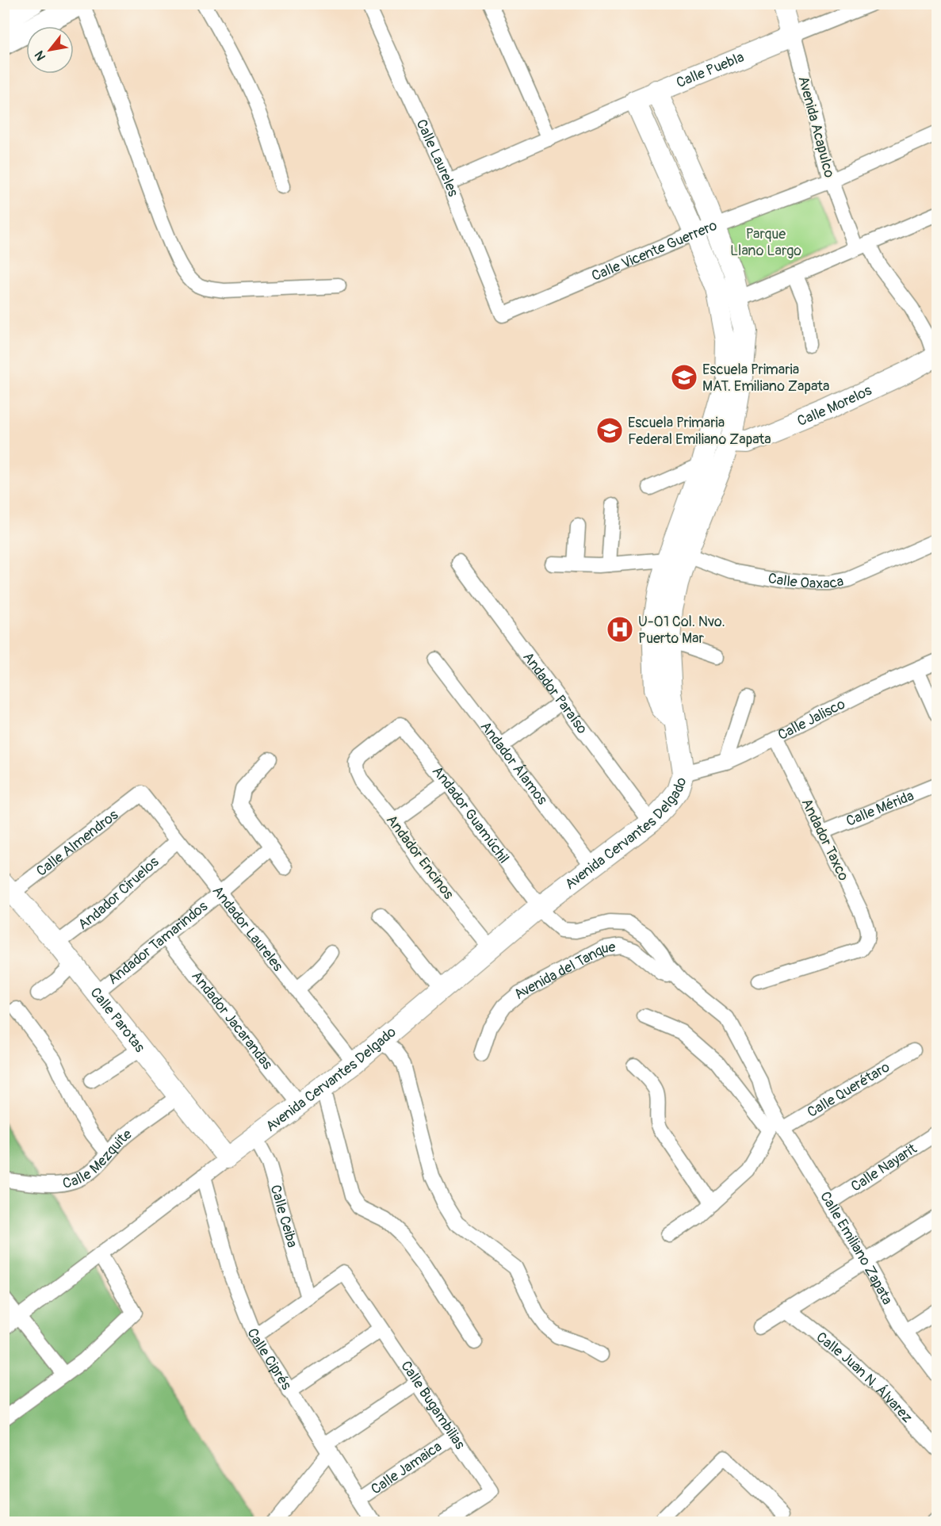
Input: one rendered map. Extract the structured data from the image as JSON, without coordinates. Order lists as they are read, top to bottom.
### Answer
{
  "streets": {
    "street": [
      "Calle Puebla",
      "Avenida Acapulco",
      "Calle Laureles",
      "Calle Vicente Guerrero",
      "Calle Morelos",
      "Calle Oaxaca",
      "Andador Paraíso",
      "Calle Jalisco",
      "Andador Álamos",
      "Calle Mérida",
      "Andador Guamúchil",
      "Avenida Cervantes Delgado",
      "Andador Taxco",
      "Calle Almendros",
      "Andador Encinos",
      "Andador Ciruelos",
      "Andador Laureles",
      "Andador Tamarindos",
      "Avenida del Tanque",
      "Calle Parotas",
      "Andador Jacarandas",
      "Calle Querétaro",
      "Calle Mezquite",
      "Calle Nayarit",
      "Calle Ceiba",
      "Calle Emiliano Zapata",
      "Calle Ciprés",
      "Calle Juan N. Álvarez",
      "Calle Bugambilias",
      "Calle Jamaica"
    ]
  },
  "crossings": [
    ["Calle Puebla", "Avenida Acapulco"],
    ["Calle Puebla", "Calle Laureles"],
    ["Avenida Acapulco", "Calle Vicente Guerrero"],
    ["Avenida Acapulco", "Calle Morelos"],
    ["Calle Laureles", "Calle Vicente Guerrero"],
    ["Andador Paraíso", "Avenida Cervantes Delgado"],
    ["Calle Jalisco", "Avenida Cervantes Delgado"],
    ["Calle Jalisco", "Andador Taxco"],
    ["Andador Álamos", "Avenida Cervantes Delgado"],
    ["Calle Mérida", "Andador Taxco"],
    ["Andador Guamúchil", "Avenida Cervantes Delgado"],
    ["Andador Guamúchil", "Andador Encinos"],
    ["Andador Guamúchil", "Avenida del Tanque"],
    ["Avenida Cervantes Delgado", "Andador Encinos"],
    ["Avenida Cervantes Delgado", "Andador Laureles"],
    ["Avenida Cervantes Delgado", "Avenida del Tanque"],
    ["Avenida Cervantes Delgado", "Calle Parotas"],
    ["Avenida Cervantes Delgado", "Andador Jacarandas"],
    ["Avenida Cervantes Delgado", "Calle Ceiba"],
    ["Avenida Cervantes Delgado", "Calle Ciprés"],
    ["Calle Almendros", "Andador Laureles"],
    ["Calle Almendros", "Calle Parotas"],
    ["Andador Ciruelos", "Andador Laureles"],
    ["Andador Ciruelos", "Calle Parotas"],
    ["Andador Laureles", "Andador Tamarindos"],
    ["Andador Tamarindos", "Calle Parotas"],
    ["Andador Tamarindos", "Andador Jacarandas"],
    ["Avenida del Tanque", "Calle Querétaro"],
    ["Avenida del Tanque", "Calle Emiliano Zapata"],
    ["Calle Parotas", "Calle Mezquite"],
    ["Calle Querétaro", "Calle Emiliano Zapata"],
    ["Calle Nayarit", "Calle Emiliano Zapata"],
    ["Calle Ceiba", "Calle Bugambilias"],
    ["Calle Ciprés", "Calle Jamaica"],
    ["Calle Bugambilias", "Calle Jamaica"]
  ],
  "parks": ["Parque Llano Largo"],
  "places": {
    "school or university": ["Escuela Primaria MAT. Emiliano Zapata", "Escuela Primaria Federal Emiliano Zapata"],
    "hospital": ["U-01 Col. Nvo. Puerto Mar"]
  },
  "north": "bottom left"
}
